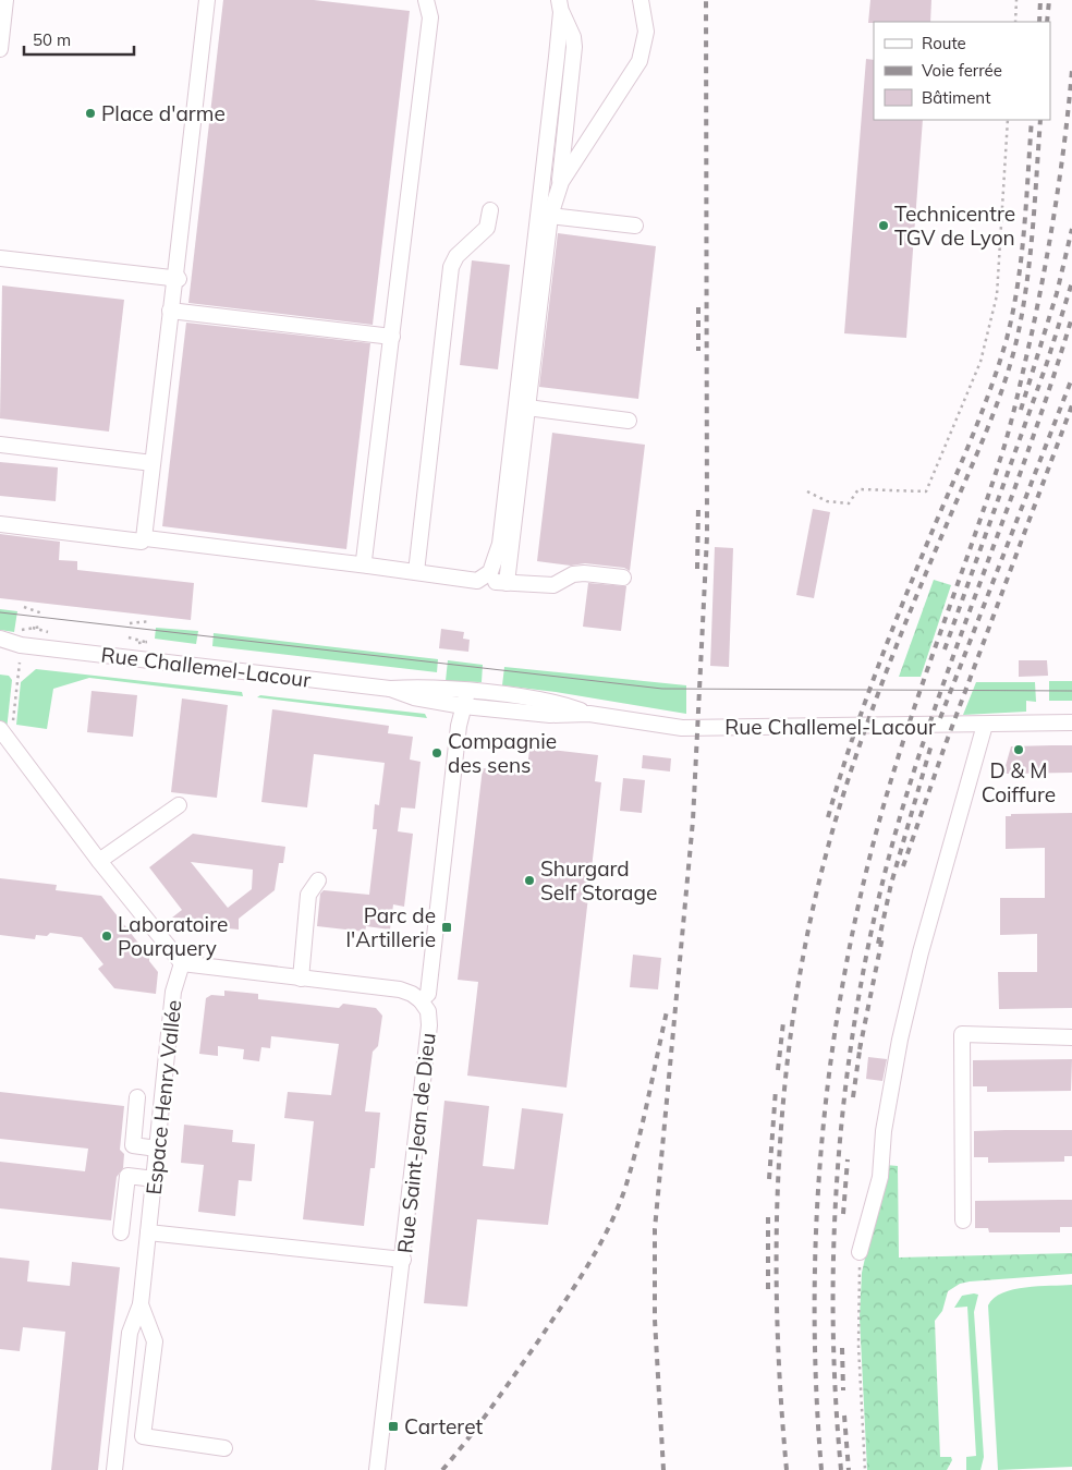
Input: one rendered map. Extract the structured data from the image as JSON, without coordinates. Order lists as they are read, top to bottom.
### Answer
{
  "streets": {
    "street": ["Rue Challemel-Lacour", "Espace Henry Vallée", "Rue Saint-Jean de Dieu"]
  },
  "places": {
    "other": [
      "Place d'arme",
      "Technicentre TGV de Lyon",
      "D & M Coiffure",
      "Compagnie des sens",
      "Shurgard Self Storage",
      "Laboratoire Pourquery"
    ],
    "transit": ["Parc de l'Artillerie", "Carteret"]
  },
  "legend": ["Route", "Voie ferrée", "Bâtiment"],
  "scale_bar": "50 m"
}
